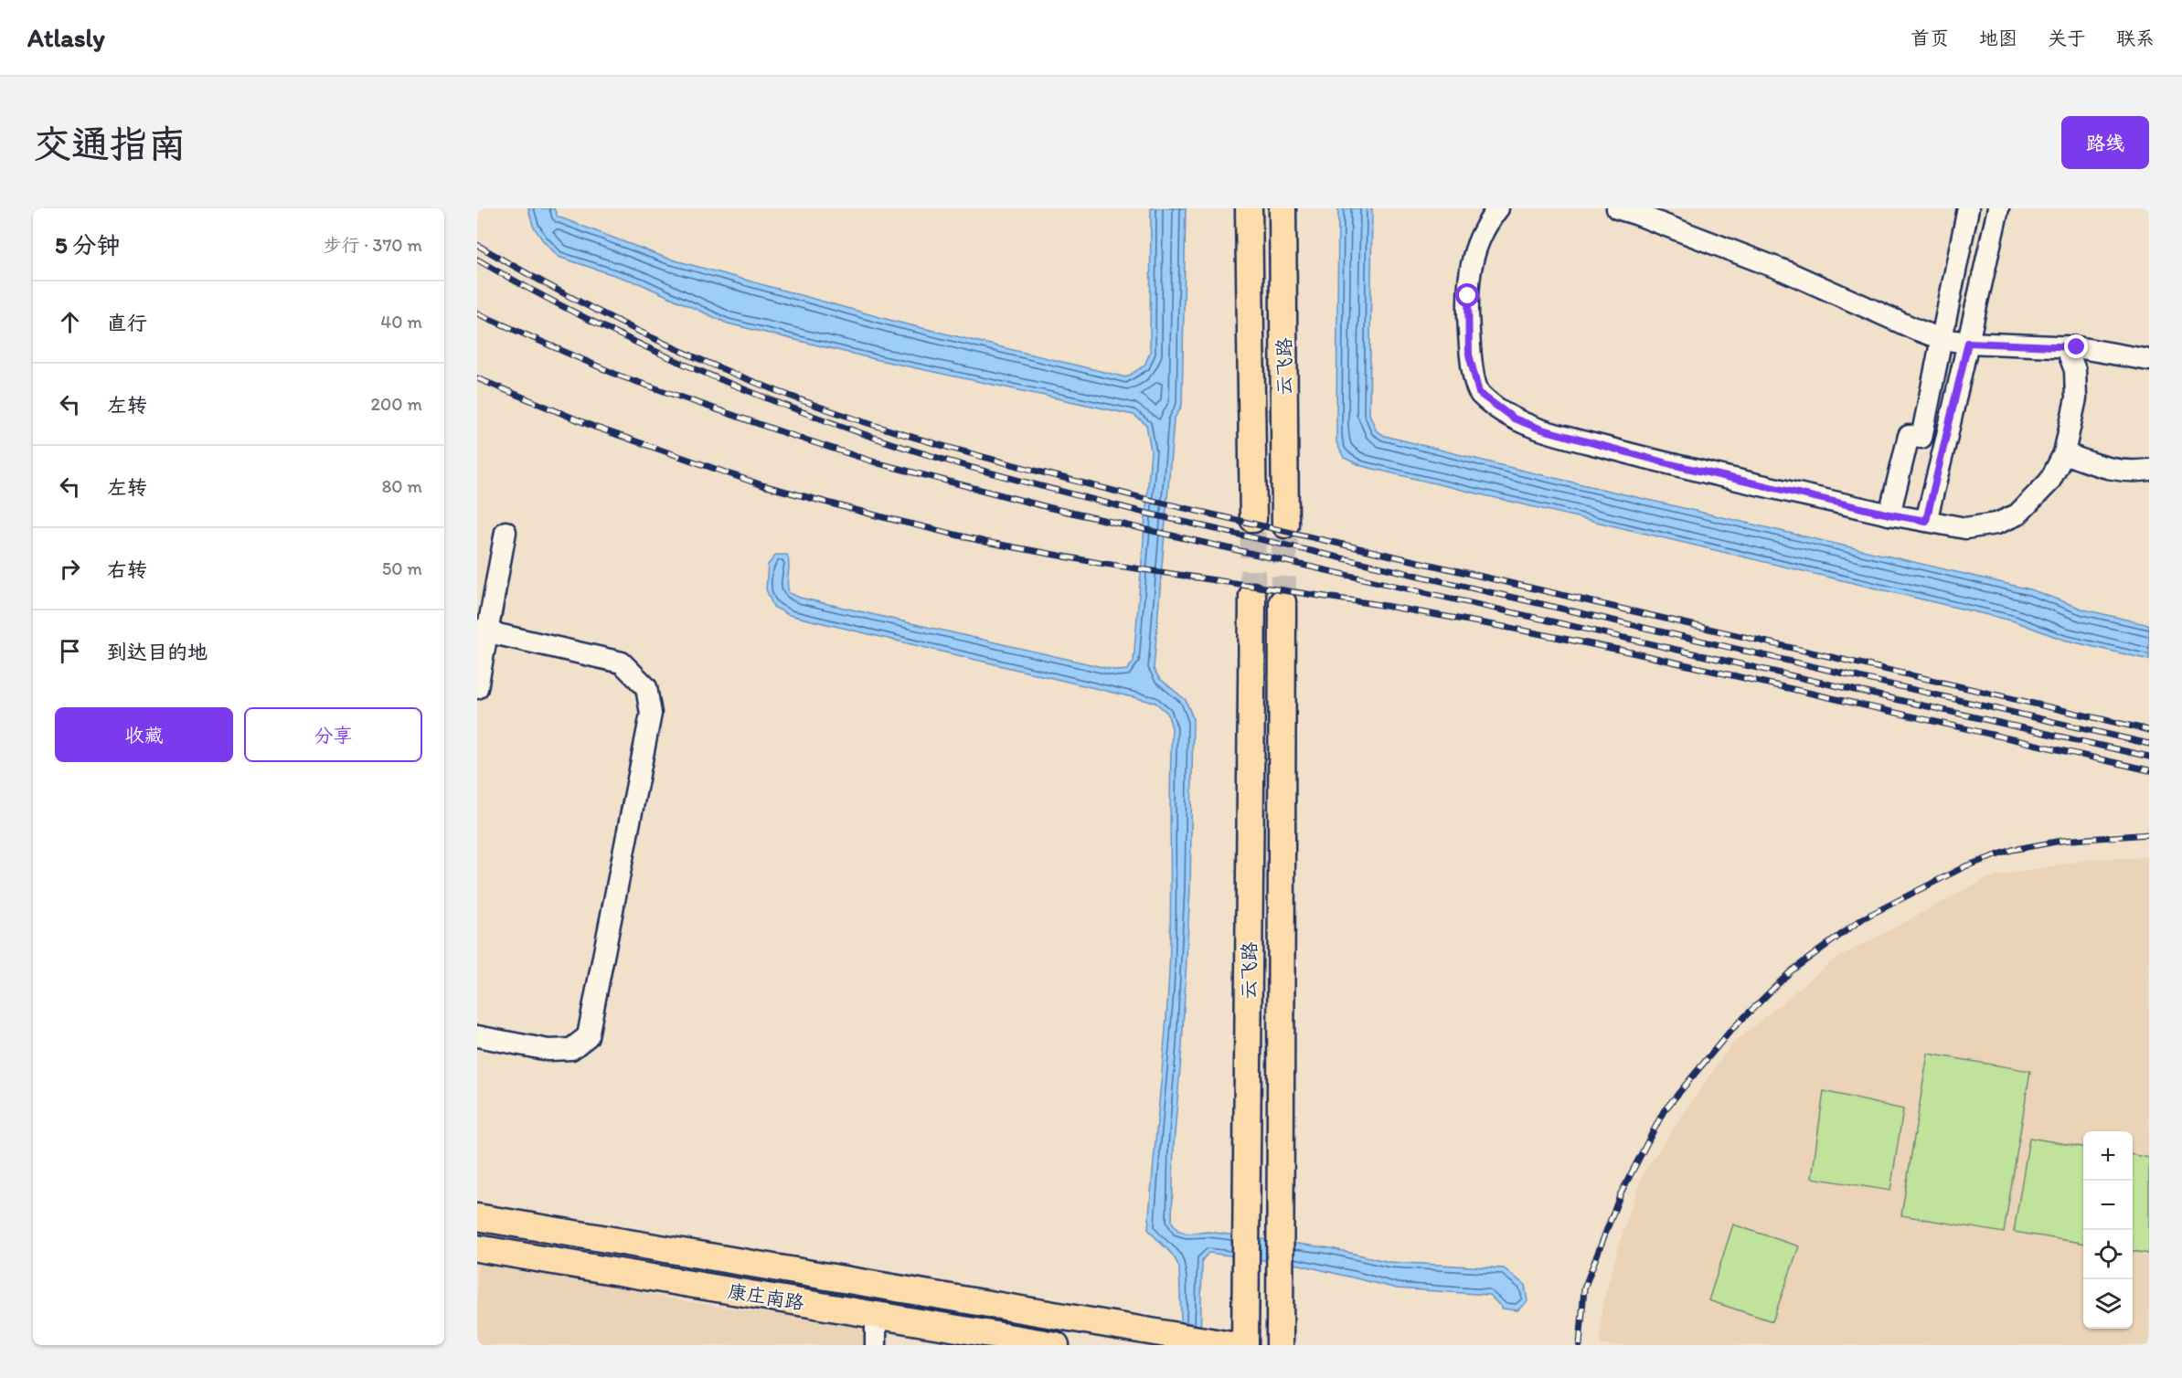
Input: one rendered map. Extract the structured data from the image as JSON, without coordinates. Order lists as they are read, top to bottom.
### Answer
{
  "streets": {
    "main road": ["云飞路", "康庄南路"]
  },
  "page": {
    "header": "Atlasly",
    "nav": [
      "首页",
      "地图",
      "关于",
      "联系"
    ],
    "buttons": [
      "路线",
      ["收藏", "分享"]
    ],
    "title": "交通指南",
    "heading": ["5 分钟", "步行 · 370 m"],
    "list": [
      ["直行", "40 m"],
      ["左转", "200 m"],
      ["左转", "80 m"],
      ["右转", "50 m"],
      "到达目的地"
    ],
    "map_buttons": ["+", "−"]
  }
}
